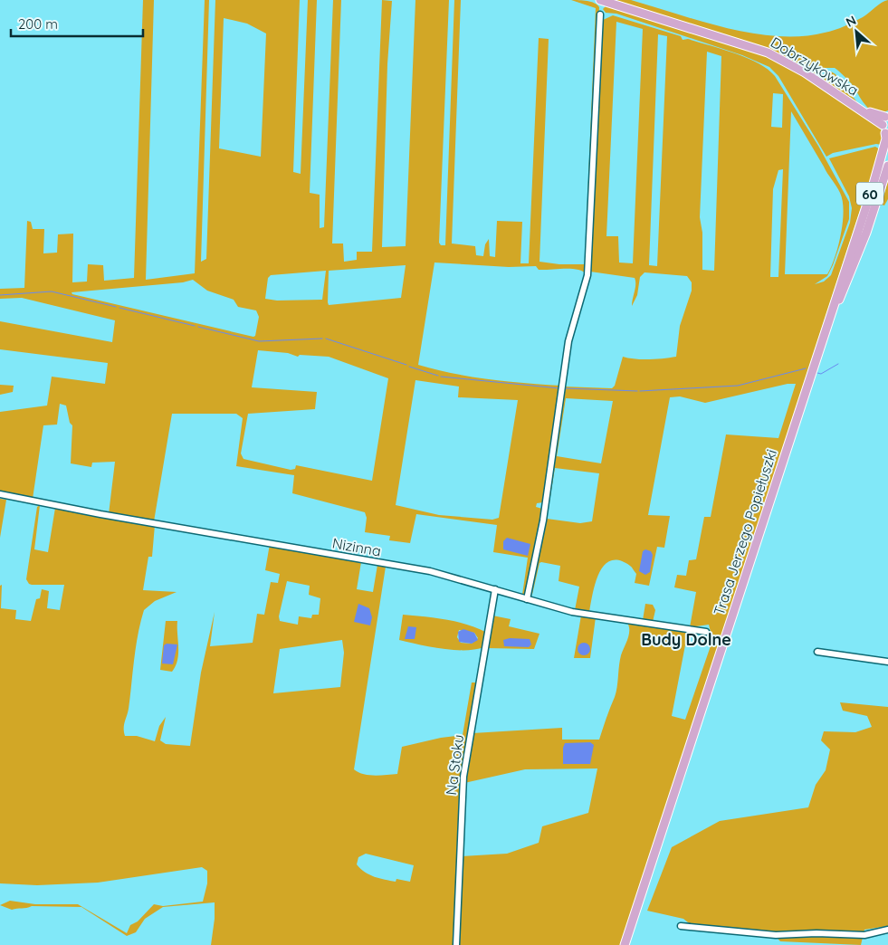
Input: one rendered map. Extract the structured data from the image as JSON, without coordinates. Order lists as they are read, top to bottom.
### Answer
{
  "streets": {
    "main road": ["Dobrzykowska", "60", "Trasa Jerzego Popiełuszki"],
    "street": ["Nizinna", "Na Stoku"]
  },
  "crossings": [
    ["Dobrzykowska", "60"],
    ["Dobrzykowska", "Trasa Jerzego Popiełuszki"],
    ["60", "Trasa Jerzego Popiełuszki"],
    ["Nizinna", "Na Stoku"]
  ],
  "districts": ["Budy Dolne"],
  "scale_bar": "200 m",
  "north": "top left"
}
